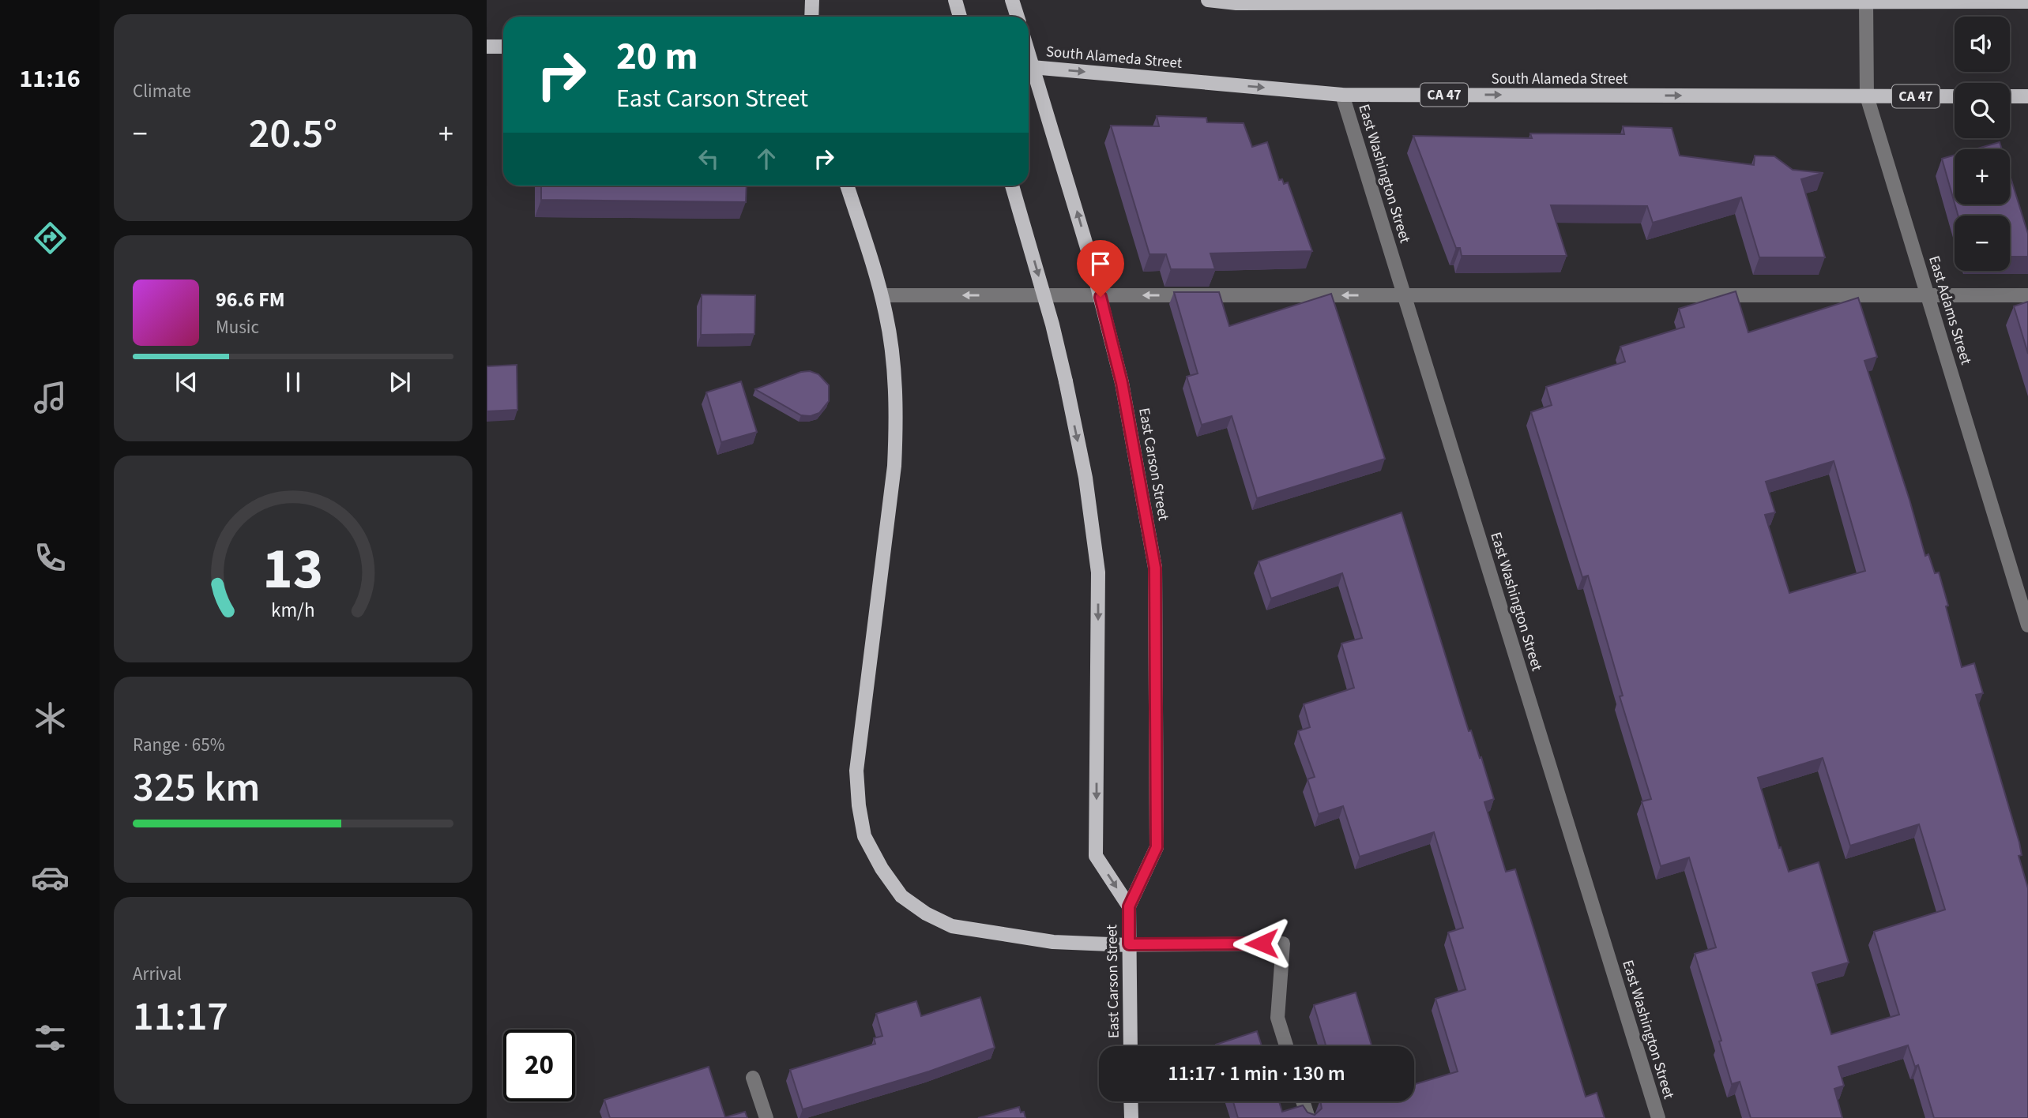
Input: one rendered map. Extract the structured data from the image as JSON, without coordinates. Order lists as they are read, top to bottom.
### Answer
{
  "streets": {
    "main road": ["South Alameda Street", "CA 47", "East Carson Street"],
    "street": ["East Washington Street", "East Adams Street"]
  },
  "crossings": [
    ["South Alameda Street", "East Washington Street"],
    ["South Alameda Street", "East Adams Street"]
  ],
  "page": {
    "tabs": "11:16",
    "tile": [
      "Climate",
      ["Range · 65%", "325 km"],
      ["Arrival", "11:17"]
    ],
    "map_buttons": ["+", "−"],
    "turn": ["20 m", "East Carson Street"],
    "heat": ["−", "20.5°", "+"],
    "song": ["96.6 FM", "Music"],
    "limit": "20",
    "trip": "11:17 · 1 min · 130 m",
    "gauge": ["13", "km/h"]
  }
}
